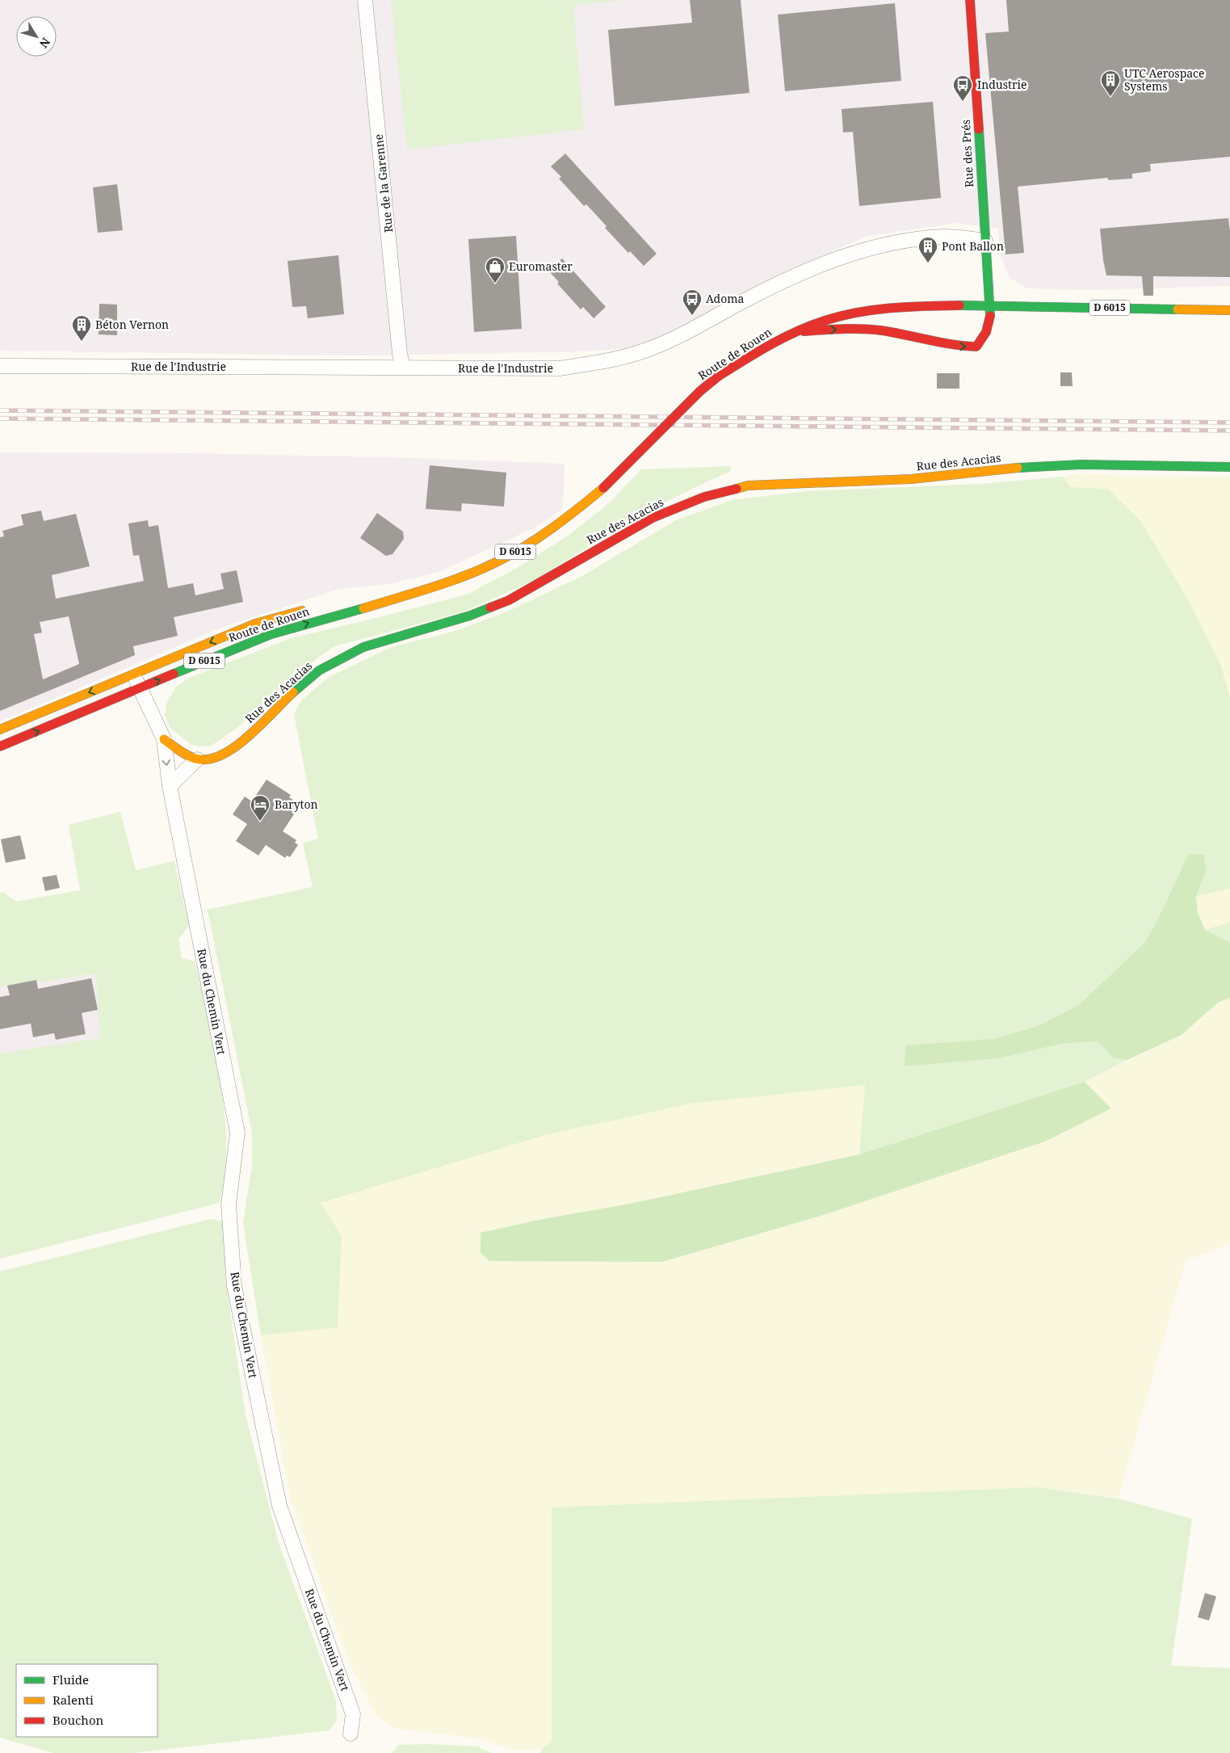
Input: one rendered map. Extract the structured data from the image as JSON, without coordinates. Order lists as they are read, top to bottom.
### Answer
{
  "streets": {
    "main road": [
      "Rue des Prés",
      "D 6015",
      "Route de Rouen",
      "Rue des Acacias"
    ],
    "street": ["Rue de la Garenne", "Rue de l'Industrie", "Rue du Chemin Vert"]
  },
  "crossings": [
    ["Rue des Prés", "Route de Rouen"],
    ["Rue des Prés", "Rue de l'Industrie"],
    ["Rue de la Garenne", "Rue de l'Industrie"],
    ["Route de Rouen", "Rue du Chemin Vert"]
  ],
  "one_way": ["Rue des Prés"],
  "places": {
    "building": ["UTC Aerospace Systems", "Pont Ballon", "Béton Vernon"],
    "bus stop": ["Industrie", "Adoma"],
    "shop": ["Euromaster"],
    "hotel": ["Baryton"]
  },
  "legend": ["Fluide", "Ralenti", "Bouchon"],
  "north": "bottom right"
}
